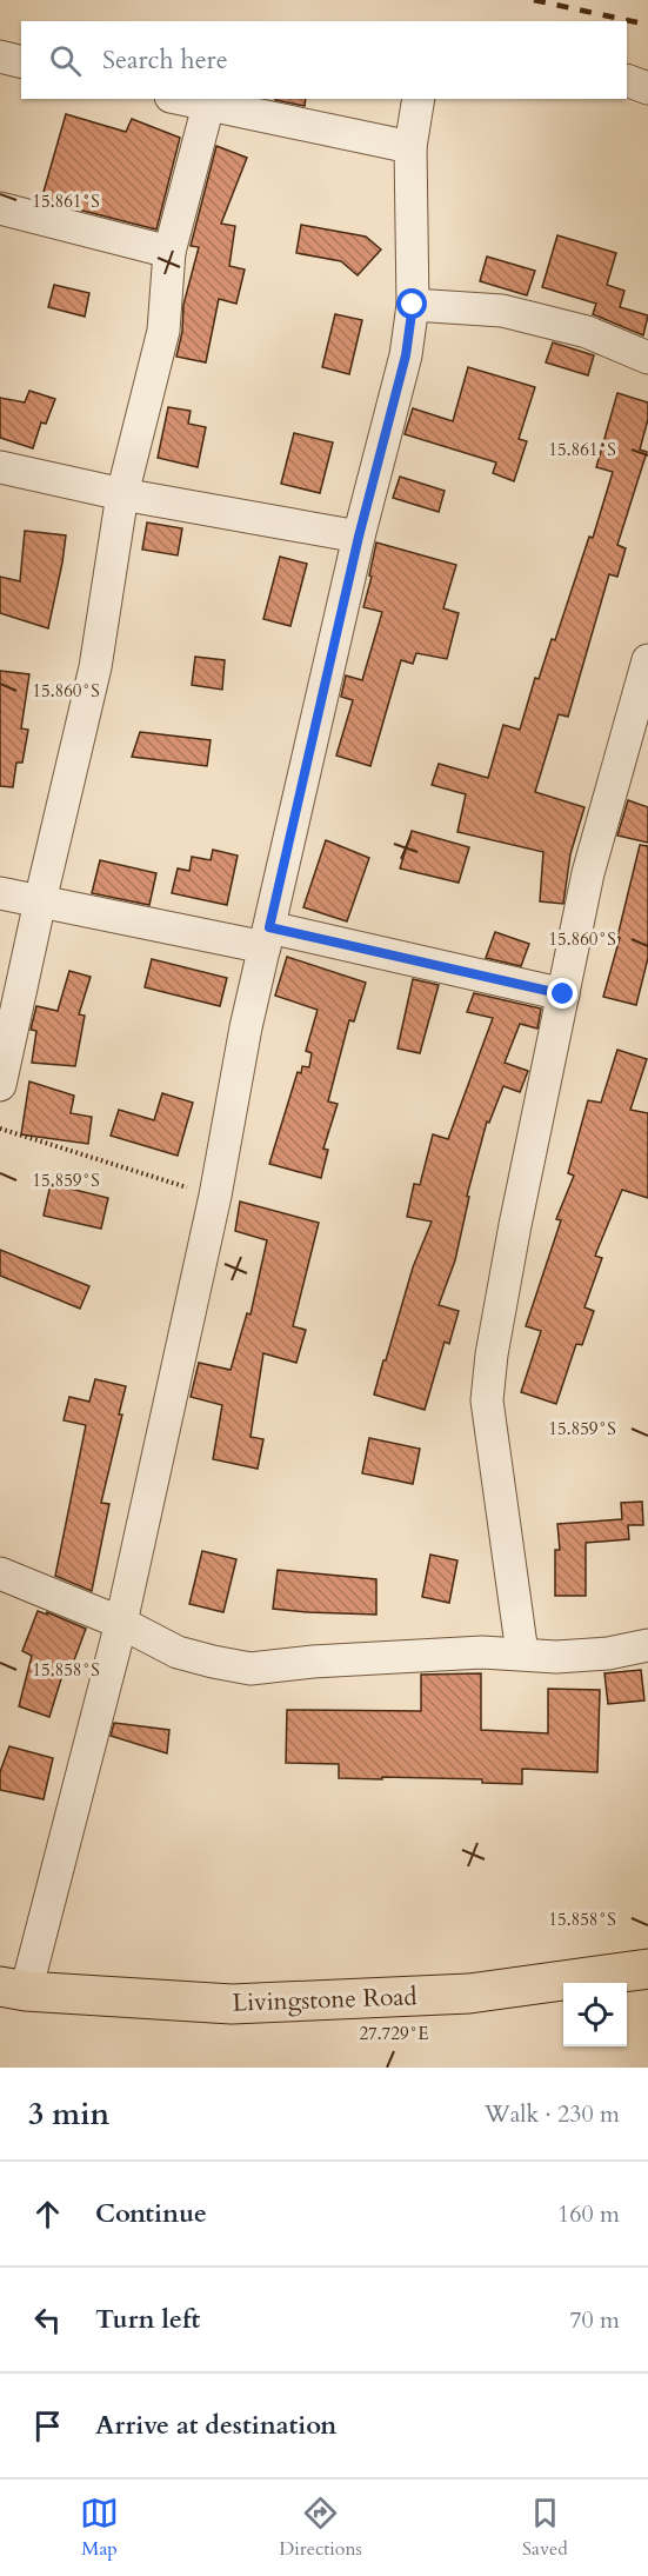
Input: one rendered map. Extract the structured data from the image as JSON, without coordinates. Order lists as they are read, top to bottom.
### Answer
{
  "streets": {
    "highway": ["Livingstone Road"]
  },
  "page": {
    "search": "Search here",
    "heading": ["3 min", "Walk · 230 m"],
    "list": [
      ["Continue", "160 m"],
      ["Turn left", "70 m"],
      "Arrive at destination"
    ],
    "nav": ["Map", "Directions", "Saved"]
  },
  "coordinates": [
    "15.861°S",
    "15.860°S",
    "15.859°S",
    "15.858°S",
    "27.729°E"
  ]
}
